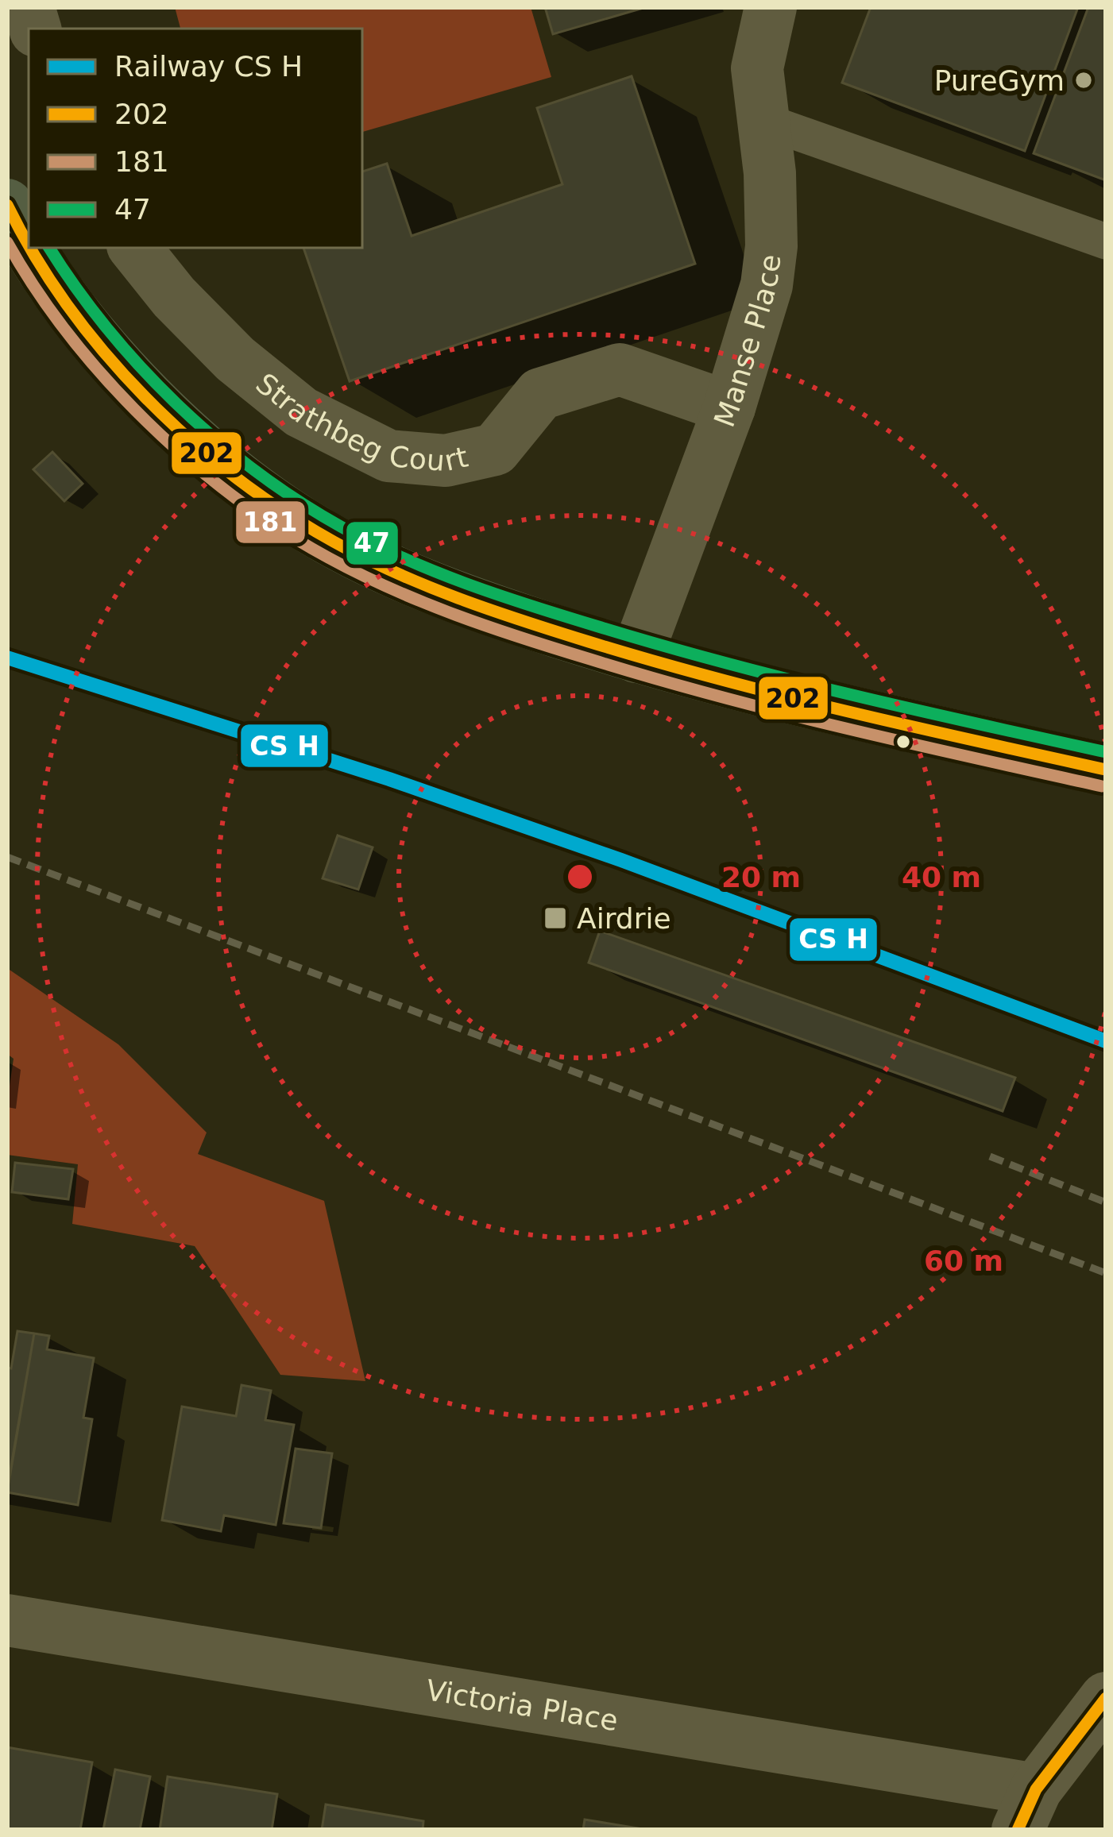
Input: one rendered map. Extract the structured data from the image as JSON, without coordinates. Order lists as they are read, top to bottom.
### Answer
{
  "streets": {
    "street": ["Manse Place", "Strathbeg Court", "Victoria Place"]
  },
  "crossings": [
    ["Manse Place", "Strathbeg Court"]
  ],
  "places": {
    "other": ["PureGym"],
    "transit": ["Airdrie"]
  },
  "lines": ["transit line 202", "transit line 181", "transit line 47"],
  "legend": [
    "Railway CS H",
    "202",
    "181",
    "47"
  ],
  "rings": ["20 m", "40 m", "60 m"]
}
